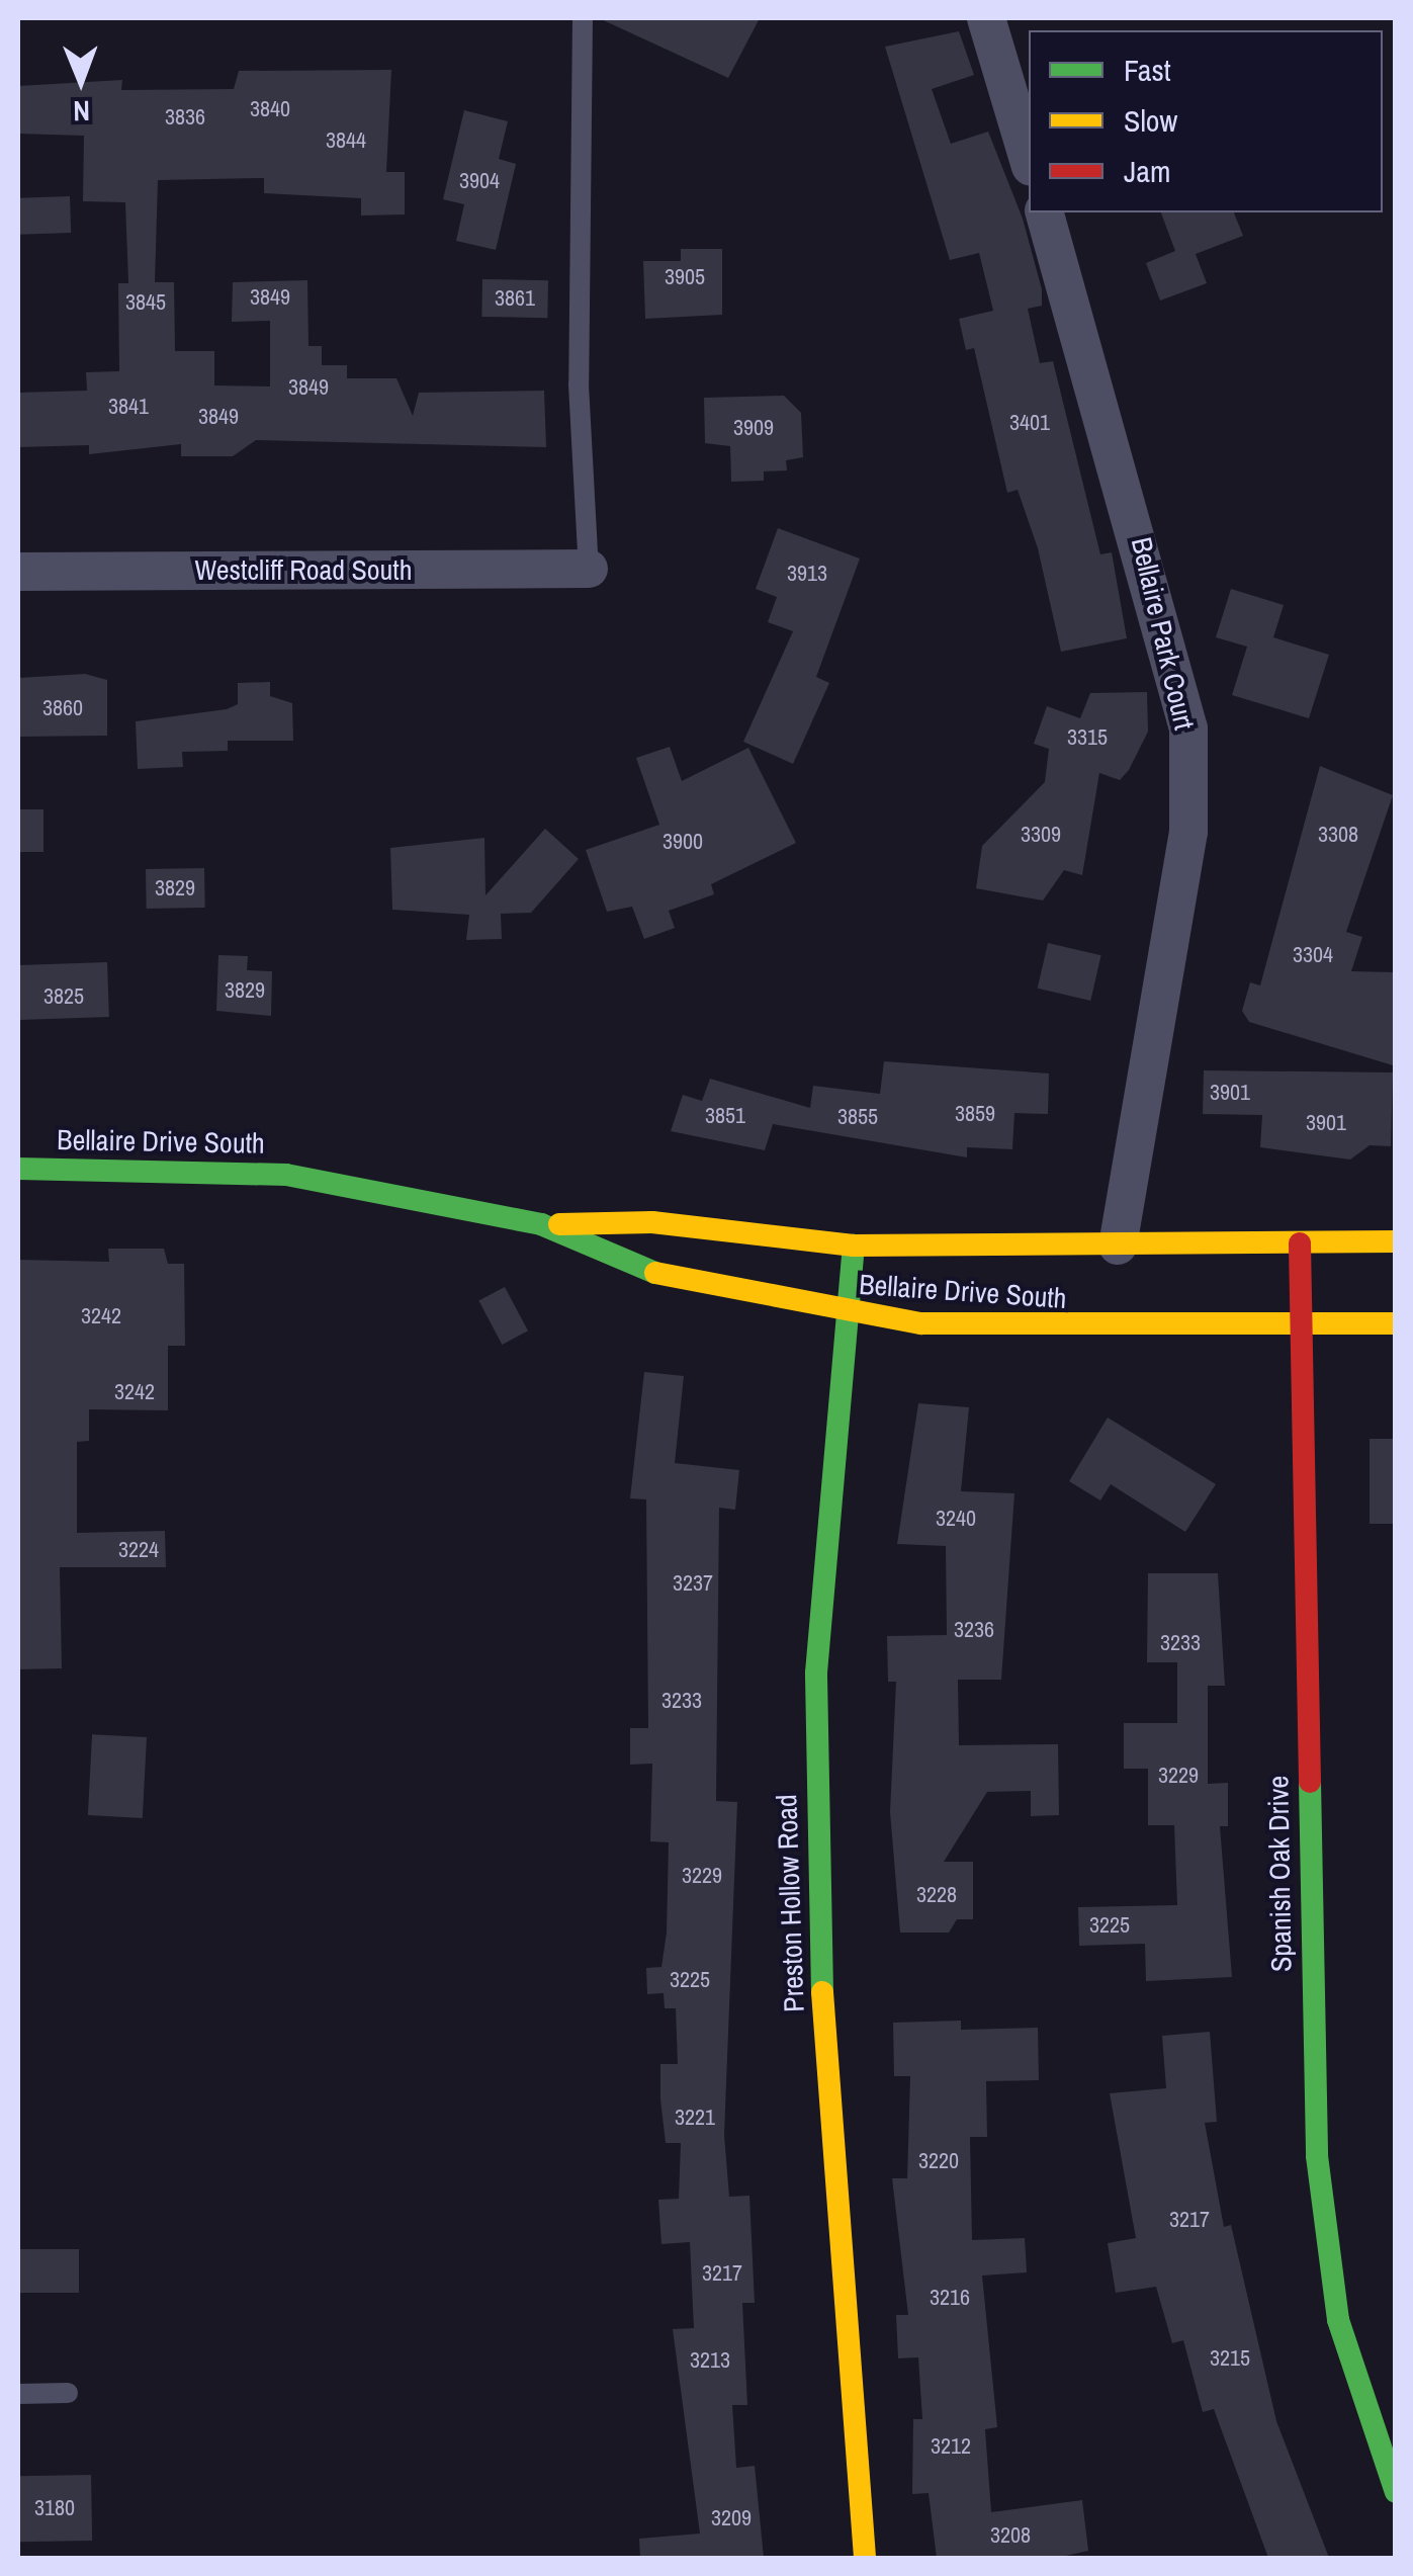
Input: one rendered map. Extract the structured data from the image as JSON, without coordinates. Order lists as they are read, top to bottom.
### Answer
{
  "streets": {
    "street": [
      "Westcliff Road South",
      "Bellaire Park Court",
      "Bellaire Drive South",
      "Spanish Oak Drive",
      "Preston Hollow Road"
    ]
  },
  "crossings": [
    ["Bellaire Park Court", "Bellaire Drive South"],
    ["Bellaire Drive South", "Spanish Oak Drive"],
    ["Bellaire Drive South", "Preston Hollow Road"]
  ],
  "house_numbers": [
    "3840",
    "3836",
    "3844",
    "3904",
    "3905",
    "3849",
    "3861",
    "3845",
    "3849",
    "3841",
    "3849",
    "3401",
    "3909",
    "3913",
    "3860",
    "3315",
    "3309",
    "3308",
    "3900",
    "3829",
    "3304",
    "3829",
    "3825",
    "3901",
    "3859",
    "3851",
    "3855",
    "3901",
    "3242",
    "3242",
    "3240",
    "3224",
    "3237",
    "3236",
    "3233",
    "3233",
    "3229",
    "3229",
    "3228",
    "3225",
    "3225",
    "3221",
    "3220",
    "3217",
    "3217",
    "3216",
    "3215",
    "3213",
    "3212",
    "3180",
    "3209",
    "3208"
  ],
  "legend": ["Fast", "Slow", "Jam"],
  "north": "bottom"
}
